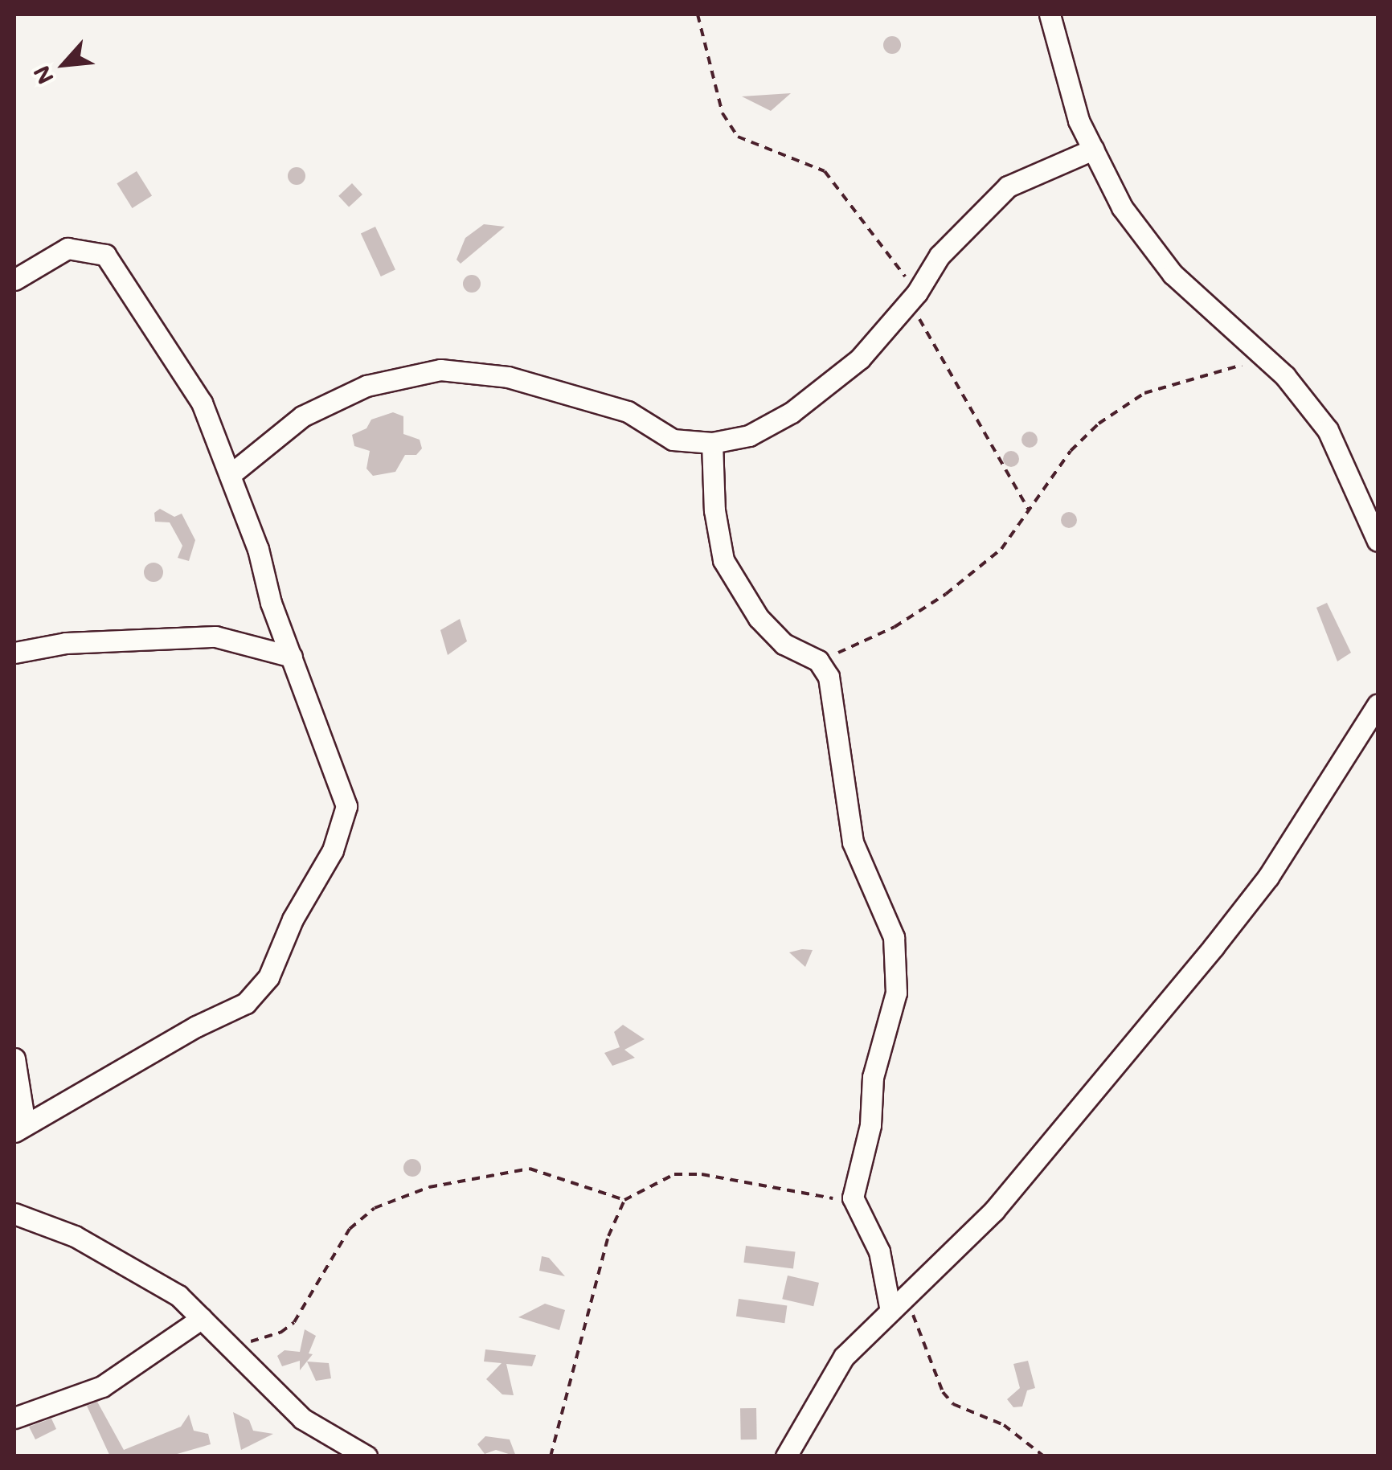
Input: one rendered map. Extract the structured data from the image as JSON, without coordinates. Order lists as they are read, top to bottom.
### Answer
{
  "north": "bottom left"
}
